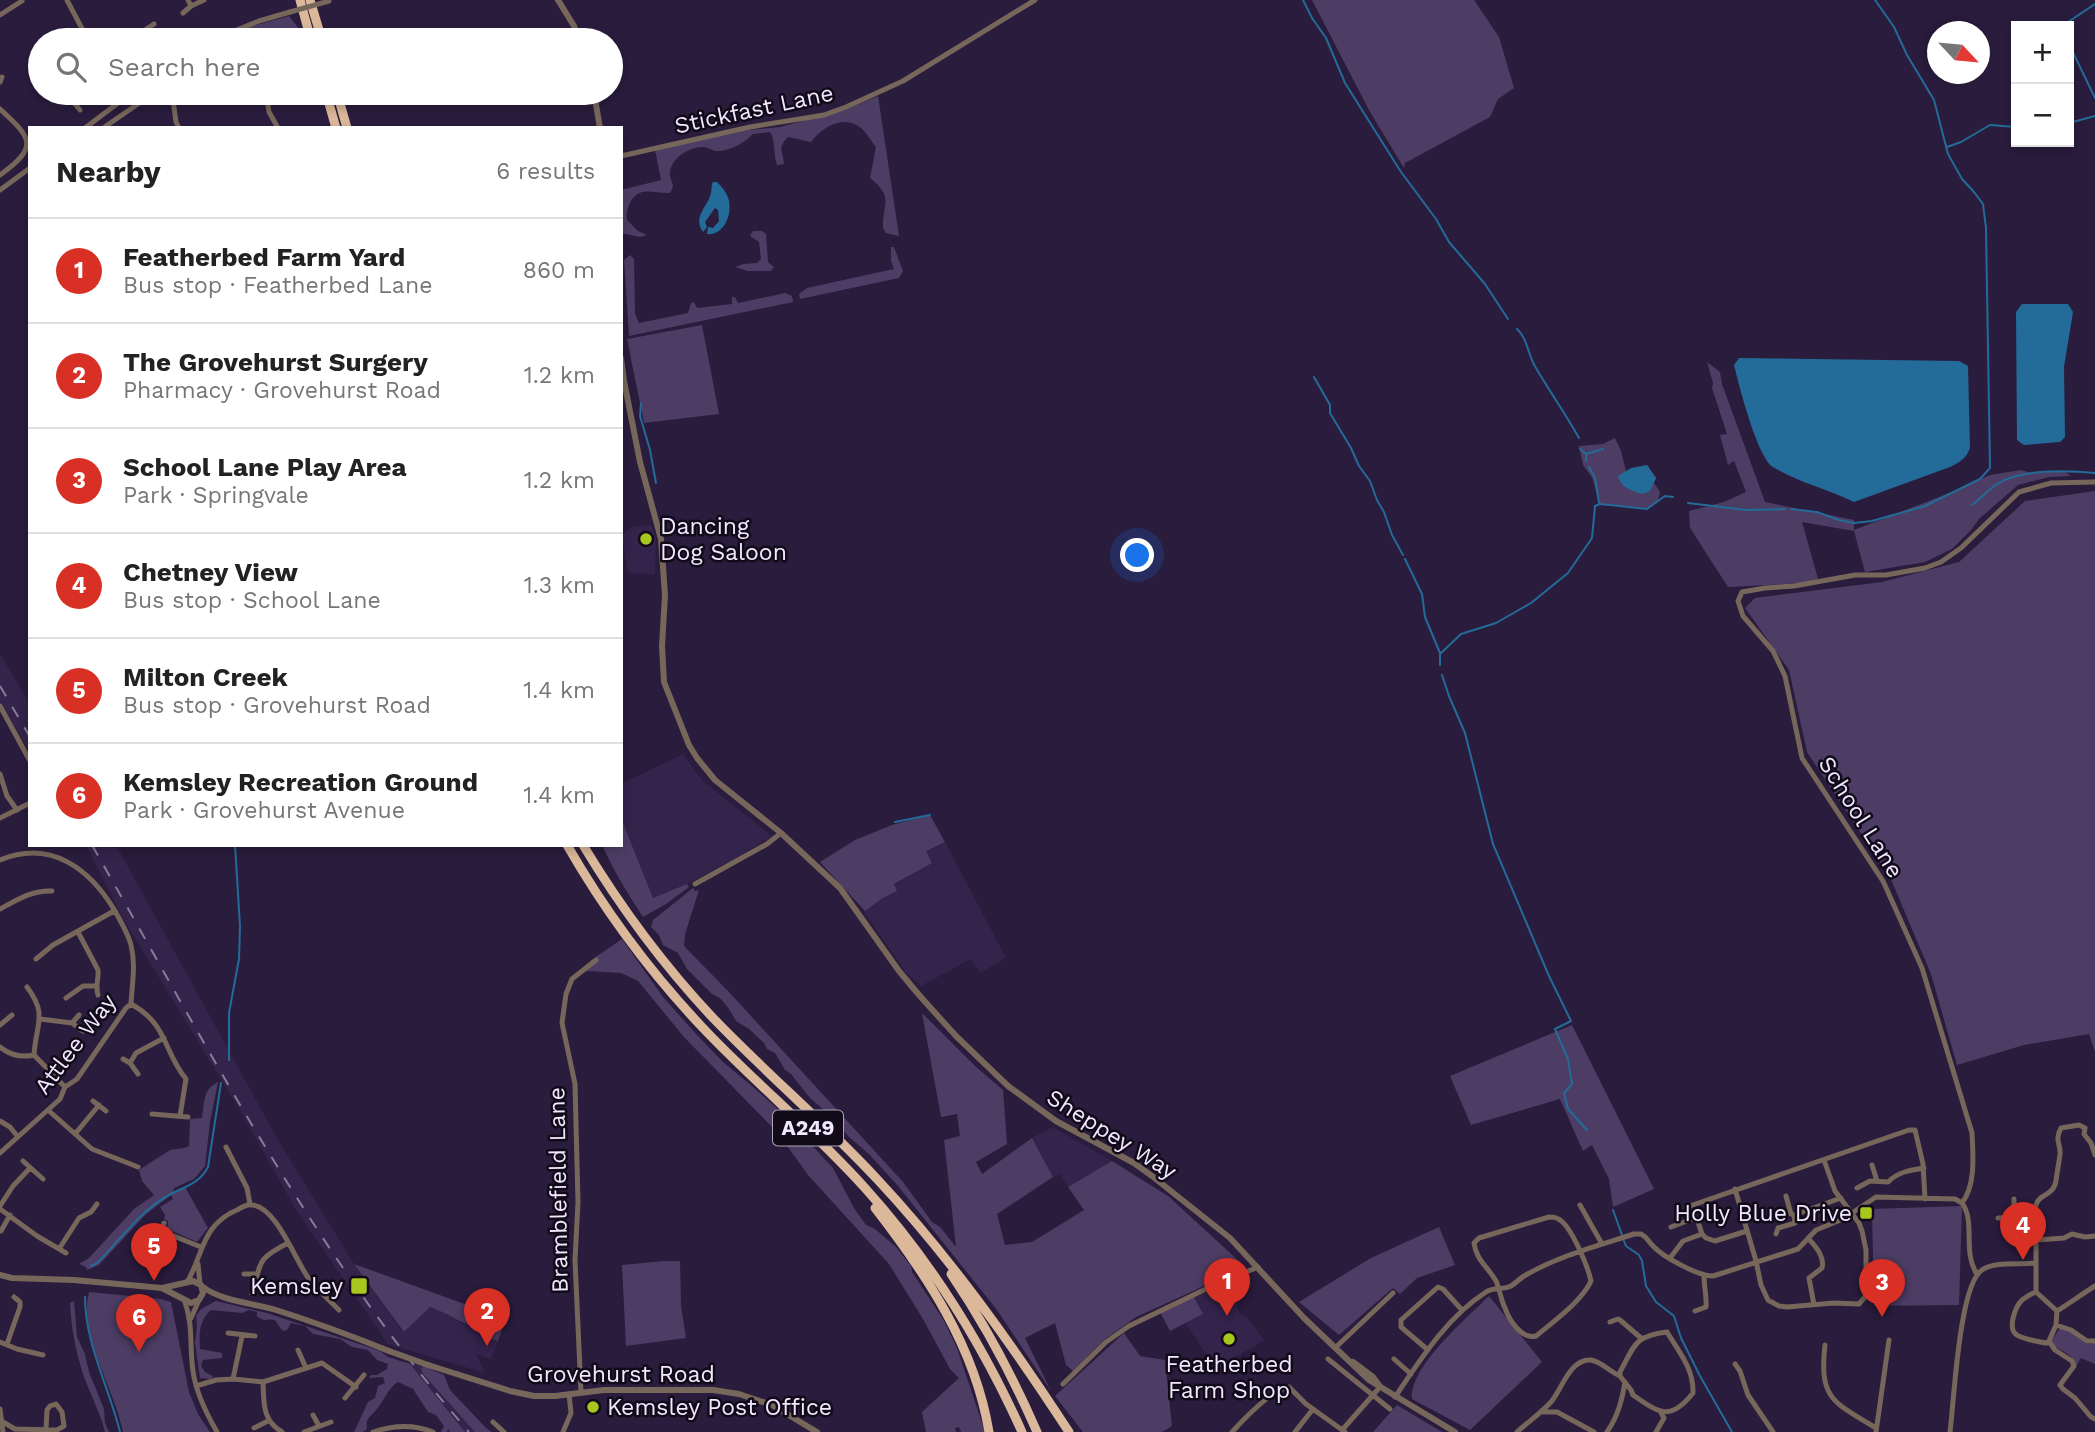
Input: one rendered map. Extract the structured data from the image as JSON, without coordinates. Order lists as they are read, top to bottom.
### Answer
{
  "streets": {
    "highway": ["A249"],
    "street": [
      "Stickfast Lane",
      "School Lane",
      "Attlee Way",
      "Sheppey Way",
      "Bramblefield Lane",
      "Grovehurst Road"
    ]
  },
  "crossings": [
    ["Bramblefield Lane", "Grovehurst Road"]
  ],
  "places": {
    "other": ["Dancing Dog Saloon", "Featherbed Farm Shop", "Kemsley Post Office"],
    "transit": ["Holly Blue Drive", "Kemsley"]
  },
  "north": "bottom right",
  "page": {
    "map_buttons": ["+", "−"],
    "search": "Search here",
    "heading": ["Nearby", "6 results"],
    "list": [
      {
        "mark": "1",
        "name": "Featherbed Farm Yard",
        "note": "Bus stop · Featherbed Lane",
        "value": "860 m"
      },
      {
        "mark": "2",
        "name": "The Grovehurst Surgery",
        "note": "Pharmacy · Grovehurst Road",
        "value": "1.2 km"
      },
      {
        "mark": "3",
        "name": "School Lane Play Area",
        "note": "Park · Springvale",
        "value": "1.2 km"
      },
      {
        "mark": "4",
        "name": "Chetney View",
        "note": "Bus stop · School Lane",
        "value": "1.3 km"
      },
      {
        "mark": "5",
        "name": "Milton Creek",
        "note": "Bus stop · Grovehurst Road",
        "value": "1.4 km"
      },
      {
        "mark": "6",
        "name": "Kemsley Recreation Ground",
        "note": "Park · Grovehurst Avenue",
        "value": "1.4 km"
      }
    ],
    "pins": [
      "4",
      "5",
      "1",
      "3",
      "2",
      "6"
    ]
  }
}
